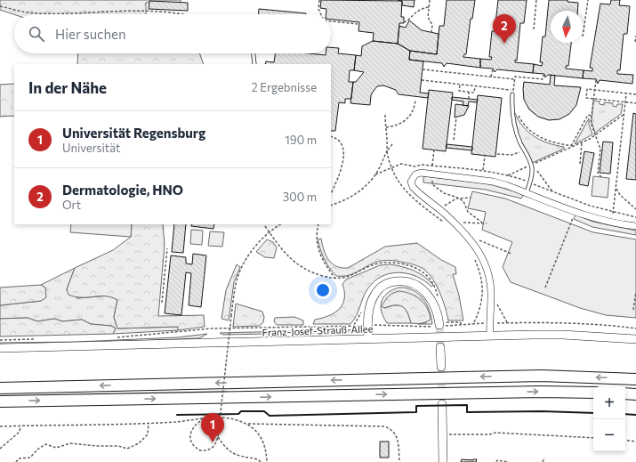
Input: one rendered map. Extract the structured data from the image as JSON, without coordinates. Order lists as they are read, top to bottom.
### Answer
{
  "streets": {
    "street": ["Franz-Josef-Strauß-Allee"]
  },
  "north": "bottom",
  "page": {
    "pins": ["2", "1"],
    "search": "Hier suchen",
    "heading": ["In der Nähe", "2 Ergebnisse"],
    "list": [
      {
        "mark": "1",
        "name": "Universität Regensburg",
        "note": "Universität",
        "value": "190 m"
      },
      {
        "mark": "2",
        "name": "Dermatologie, HNO",
        "note": "Ort",
        "value": "300 m"
      }
    ],
    "map_buttons": ["+", "−"]
  }
}
